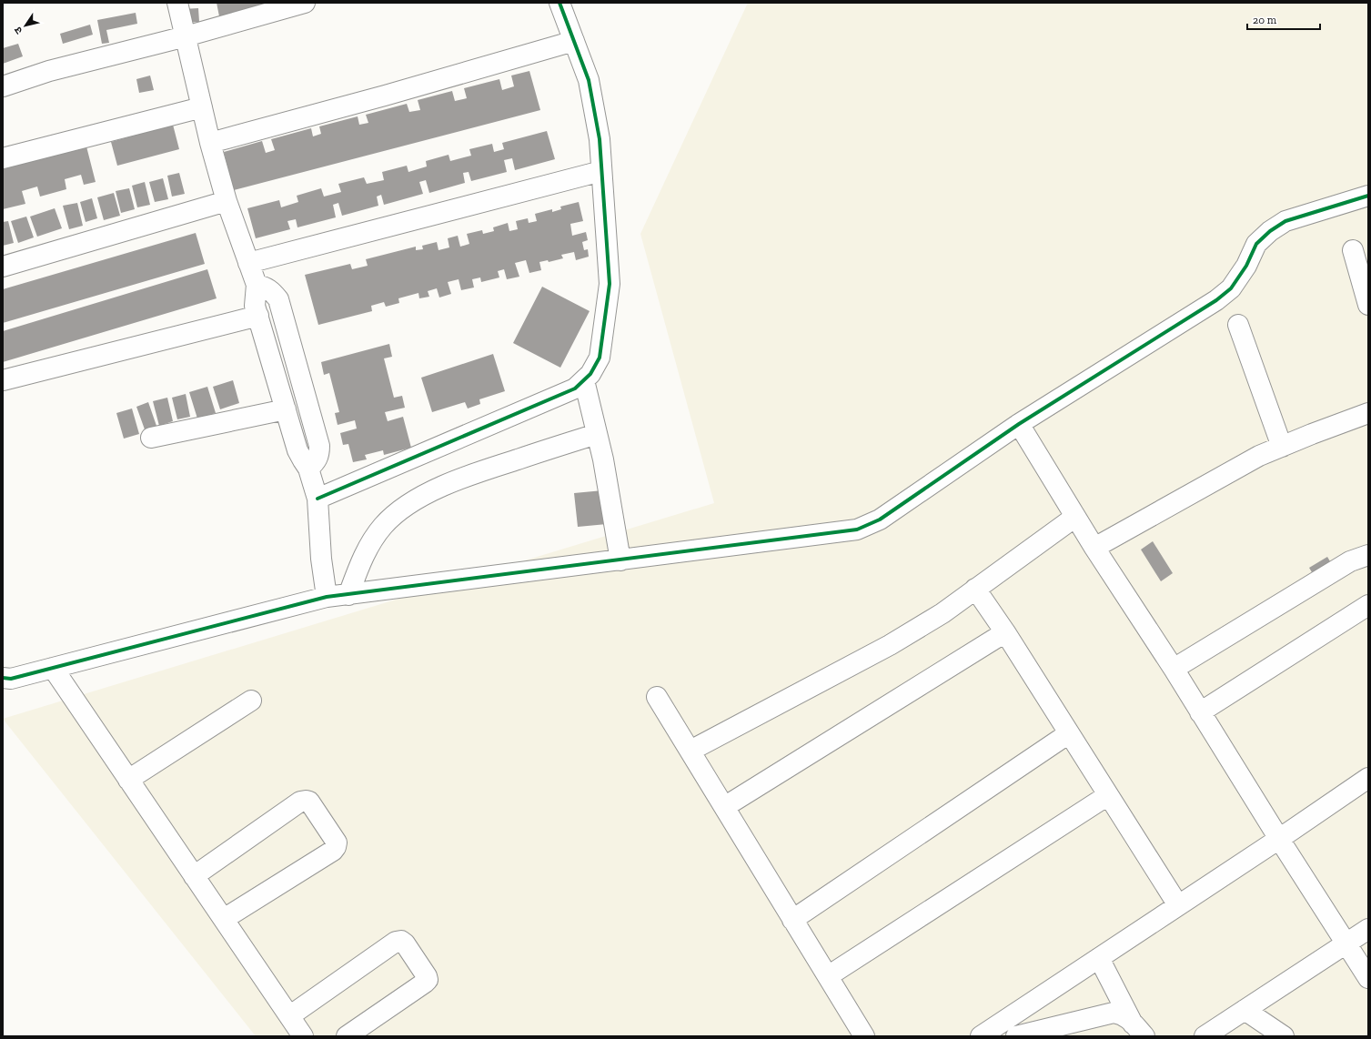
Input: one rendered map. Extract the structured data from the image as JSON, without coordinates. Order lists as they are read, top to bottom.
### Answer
{
  "scale_bar": "20 m",
  "north": "bottom left"
}
